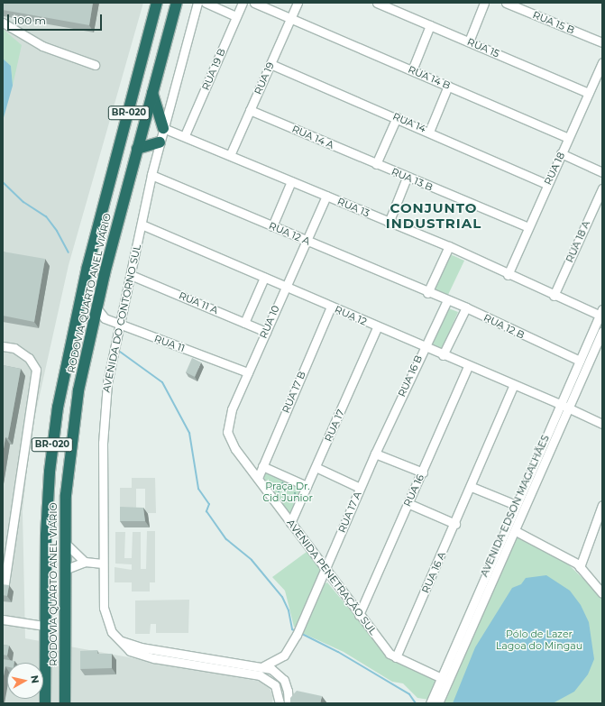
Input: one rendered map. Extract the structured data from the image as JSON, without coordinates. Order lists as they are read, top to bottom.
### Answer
{
  "streets": {
    "highway": ["BR-020", "RODOVIA QUARTO ANEL VIÁRIO"],
    "street": [
      "RUA 15 B",
      "RUA 15",
      "RUA 19 B",
      "RUA 14 B",
      "RUA 19",
      "RUA 14",
      "RUA 14 A",
      "RUA 18",
      "RUA 13 B",
      "RUA 13",
      "RUA 12 A",
      "RUA 18 A",
      "RUA 11 A",
      "RUA 12",
      "AVENIDA DO CONTORNO SUL",
      "RUA 10",
      "RUA 12 B",
      "RUA 11",
      "RUA 16 B",
      "RUA 17 B",
      "RUA 17",
      "RUA 16",
      "AVENIDA EDSON MAGALHÃES",
      "RUA 17 A",
      "RUA 16 A",
      "AVENIDA PENETRAÇÃO SUL"
    ]
  },
  "crossings": [
    ["RUA 15", "RUA 18"],
    ["RUA 19 B", "RUA 13"],
    ["RUA 14 B", "RUA 19"],
    ["RUA 14 B", "RUA 18"],
    ["RUA 19", "RUA 14"],
    ["RUA 19", "RUA 14 A"],
    ["RUA 19", "RUA 13"],
    ["RUA 14", "RUA 18"],
    ["RUA 14 A", "RUA 13 B"],
    ["RUA 18", "RUA 13 B"],
    ["RUA 18", "RUA 13"],
    ["RUA 13", "RUA 18 A"],
    ["RUA 13", "AVENIDA DO CONTORNO SUL"],
    ["RUA 13", "RUA 10"],
    ["RUA 13", "AVENIDA EDSON MAGALHÃES"],
    ["RUA 12 A", "AVENIDA DO CONTORNO SUL"],
    ["RUA 12 A", "RUA 10"],
    ["RUA 12 A", "RUA 12 B"],
    ["RODOVIA QUARTO ANEL VIÁRIO", "RUA 11"],
    ["RUA 11 A", "AVENIDA DO CONTORNO SUL"],
    ["RUA 11 A", "RUA 10"],
    ["RUA 12", "AVENIDA DO CONTORNO SUL"],
    ["RUA 12", "RUA 10"],
    ["RUA 12", "RUA 16 B"],
    ["RUA 12", "RUA 17 B"],
    ["RUA 12", "RUA 17"],
    ["RUA 12", "RUA 16"],
    ["RUA 12", "AVENIDA EDSON MAGALHÃES"],
    ["AVENIDA DO CONTORNO SUL", "RUA 11"],
    ["RUA 10", "RUA 11"],
    ["RUA 10", "AVENIDA PENETRAÇÃO SUL"],
    ["RUA 12 B", "RUA 16 B"],
    ["RUA 12 B", "AVENIDA EDSON MAGALHÃES"],
    ["RUA 16 B", "RUA 17 A"],
    ["RUA 17 B", "AVENIDA PENETRAÇÃO SUL"],
    ["RUA 17", "AVENIDA PENETRAÇÃO SUL"],
    ["RUA 16", "AVENIDA PENETRAÇÃO SUL"],
    ["AVENIDA EDSON MAGALHÃES", "AVENIDA PENETRAÇÃO SUL"],
    ["RUA 17 A", "AVENIDA PENETRAÇÃO SUL"],
    ["RUA 16 A", "AVENIDA PENETRAÇÃO SUL"]
  ],
  "districts": ["CONJUNTO INDUSTRIAL"],
  "parks": ["Praça Dr. Cid Junior", "Pólo de Lazer Lagoa do Mingau"],
  "scale_bar": "100 m",
  "north": "right"
}
